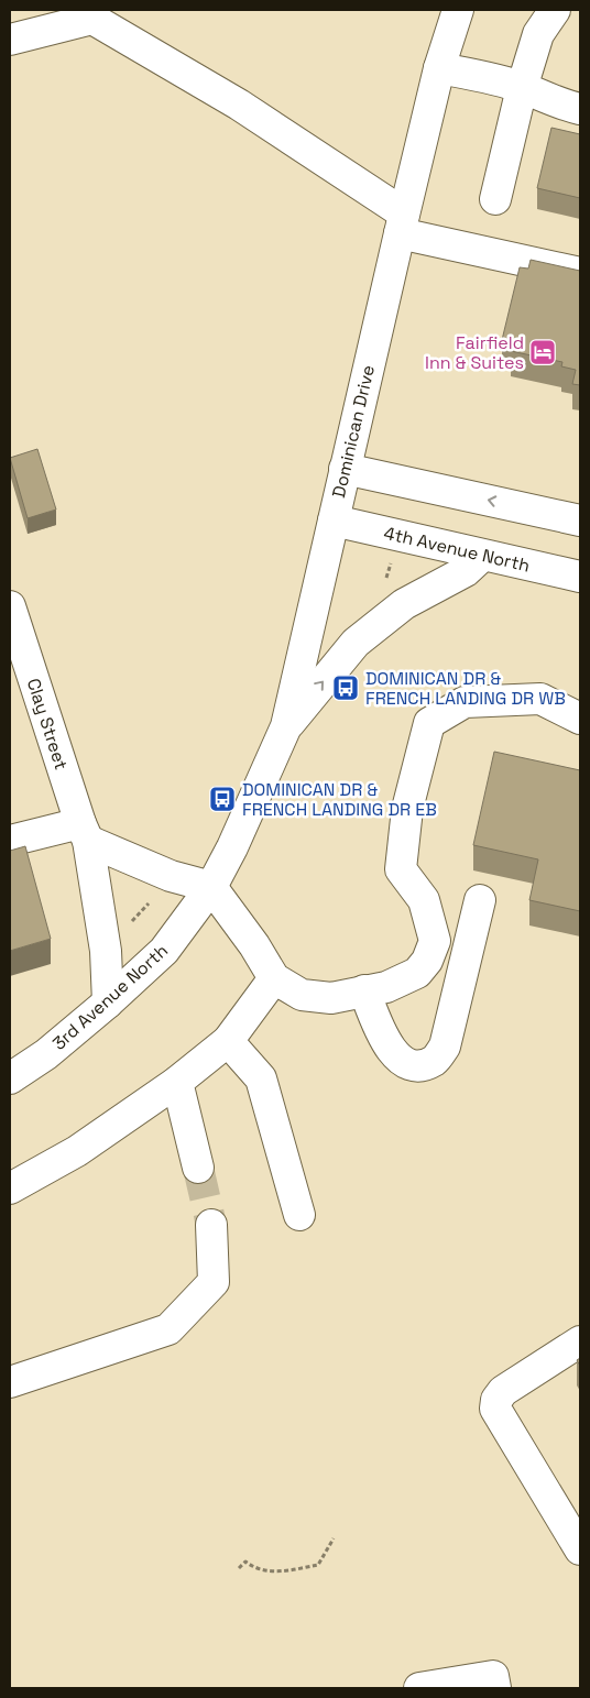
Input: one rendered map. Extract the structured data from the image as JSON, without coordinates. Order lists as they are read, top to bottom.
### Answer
{
  "streets": {
    "street": [
      "Dominican Drive",
      "4th Avenue North",
      "Clay Street",
      "3rd Avenue North"
    ]
  },
  "crossings": [
    ["Dominican Drive", "4th Avenue North"],
    ["Dominican Drive", "3rd Avenue North"],
    ["Clay Street", "3rd Avenue North"]
  ],
  "places": {
    "hotel": ["Fairfield Inn & Suites"],
    "bus stop": ["DOMINICAN DR & FRENCH LANDING DR WB", "DOMINICAN DR & FRENCH LANDING DR EB"]
  }
}
